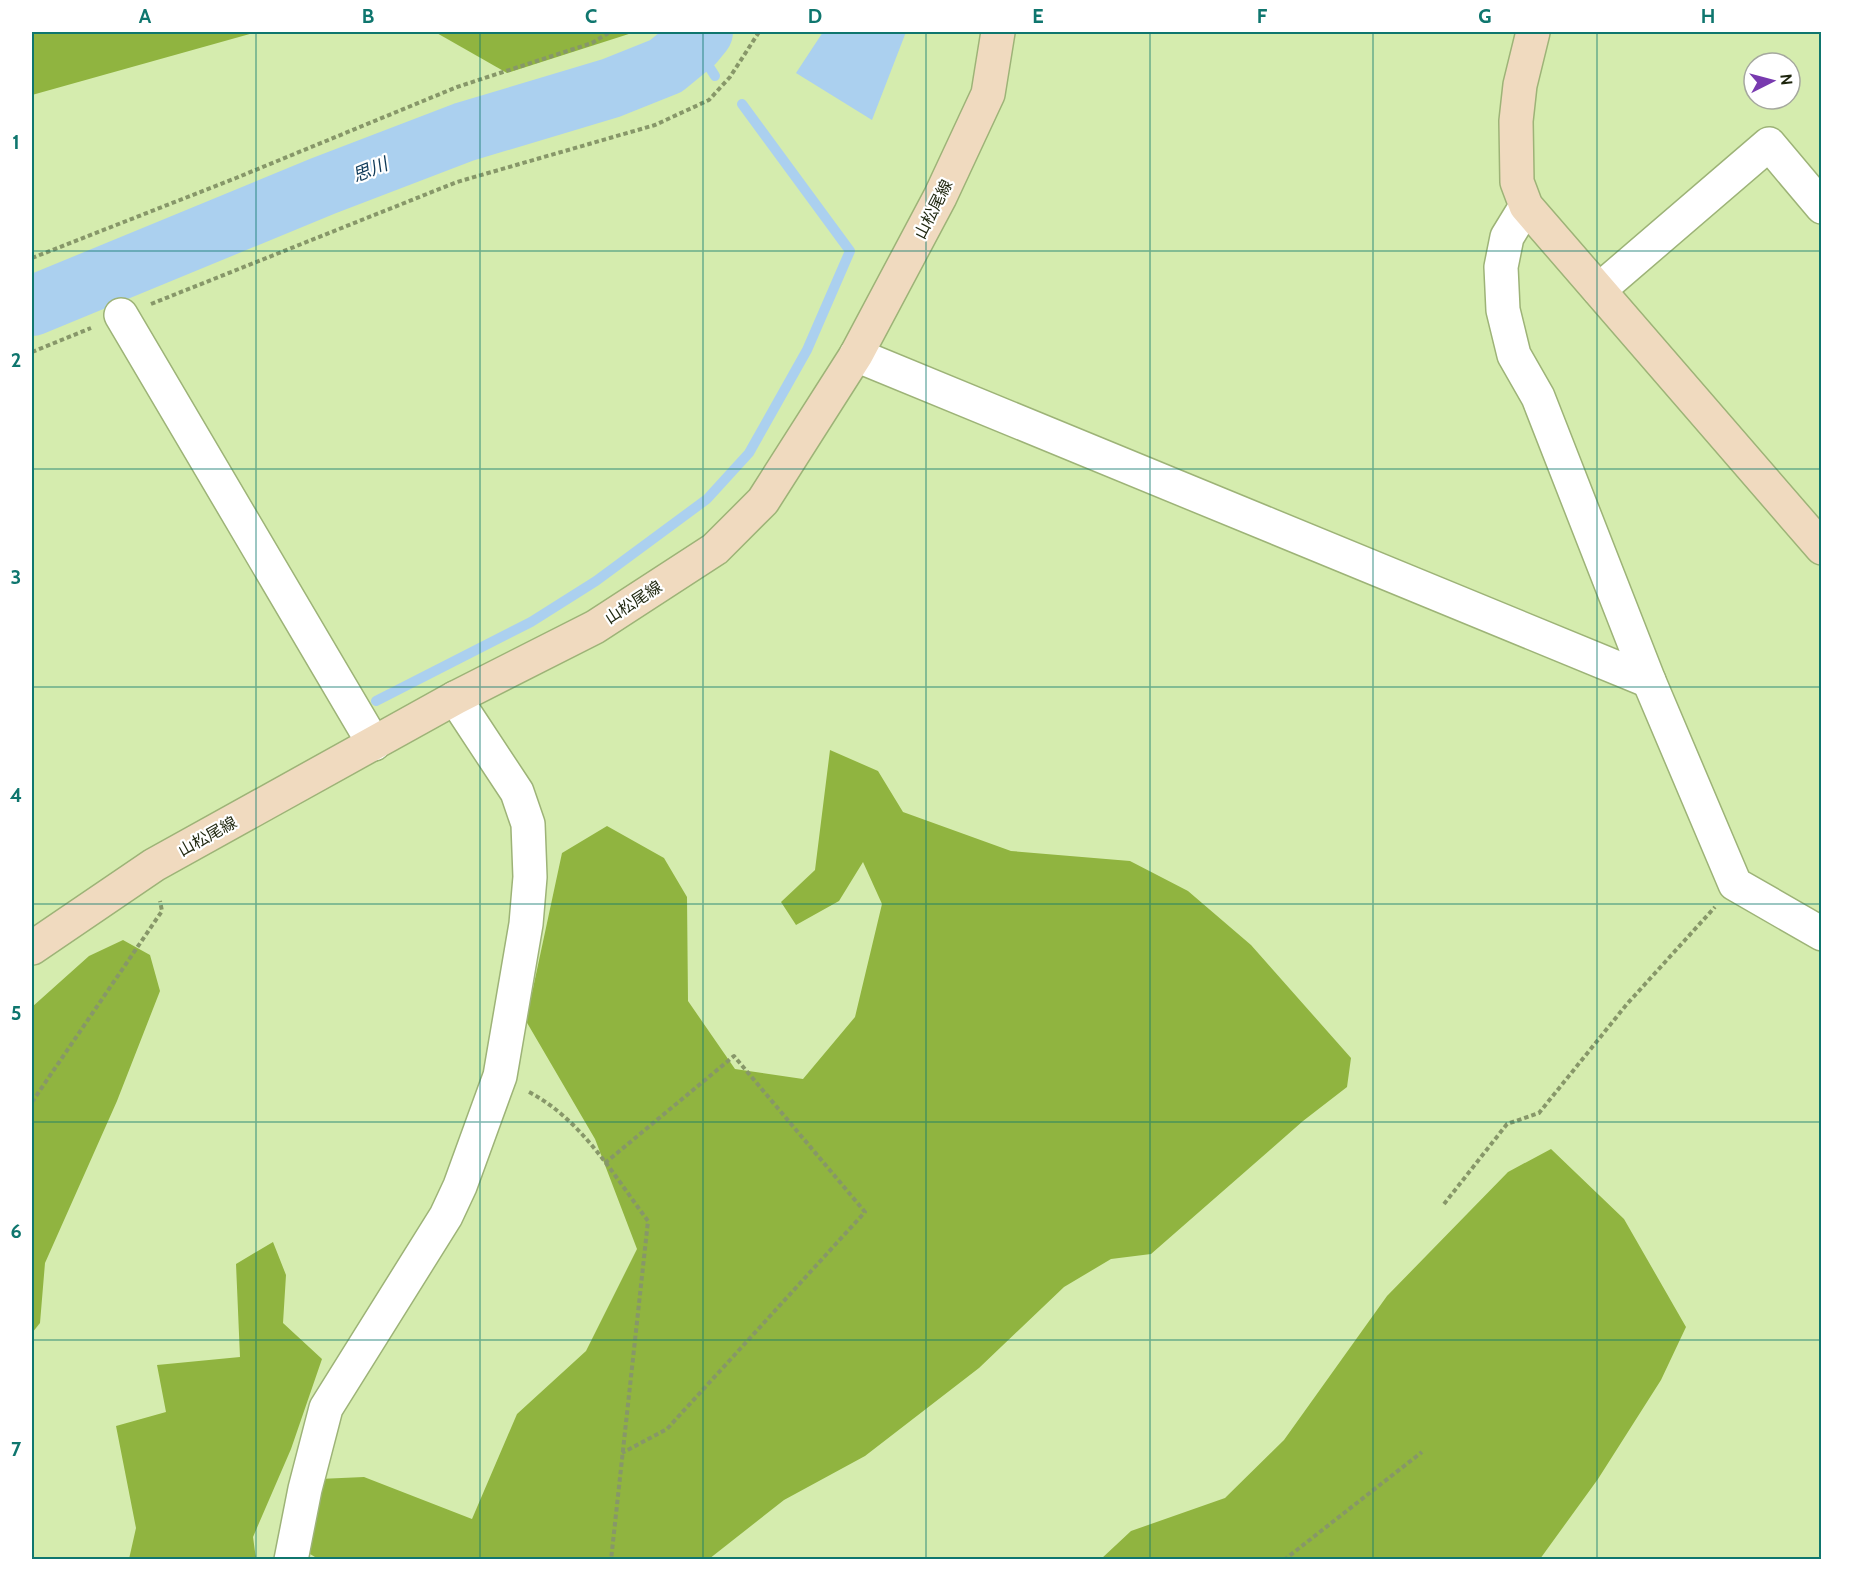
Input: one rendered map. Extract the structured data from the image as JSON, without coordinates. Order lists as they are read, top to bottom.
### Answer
{
  "streets": {
    "main road": ["山松尾線"]
  },
  "water": ["思川"],
  "north": "right",
  "grid": {
    "columns": [
      "A",
      "B",
      "C",
      "D",
      "E",
      "F",
      "G",
      "H"
    ],
    "rows": [
      "1",
      "2",
      "3",
      "4",
      "5",
      "6",
      "7"
    ]
  }
}
